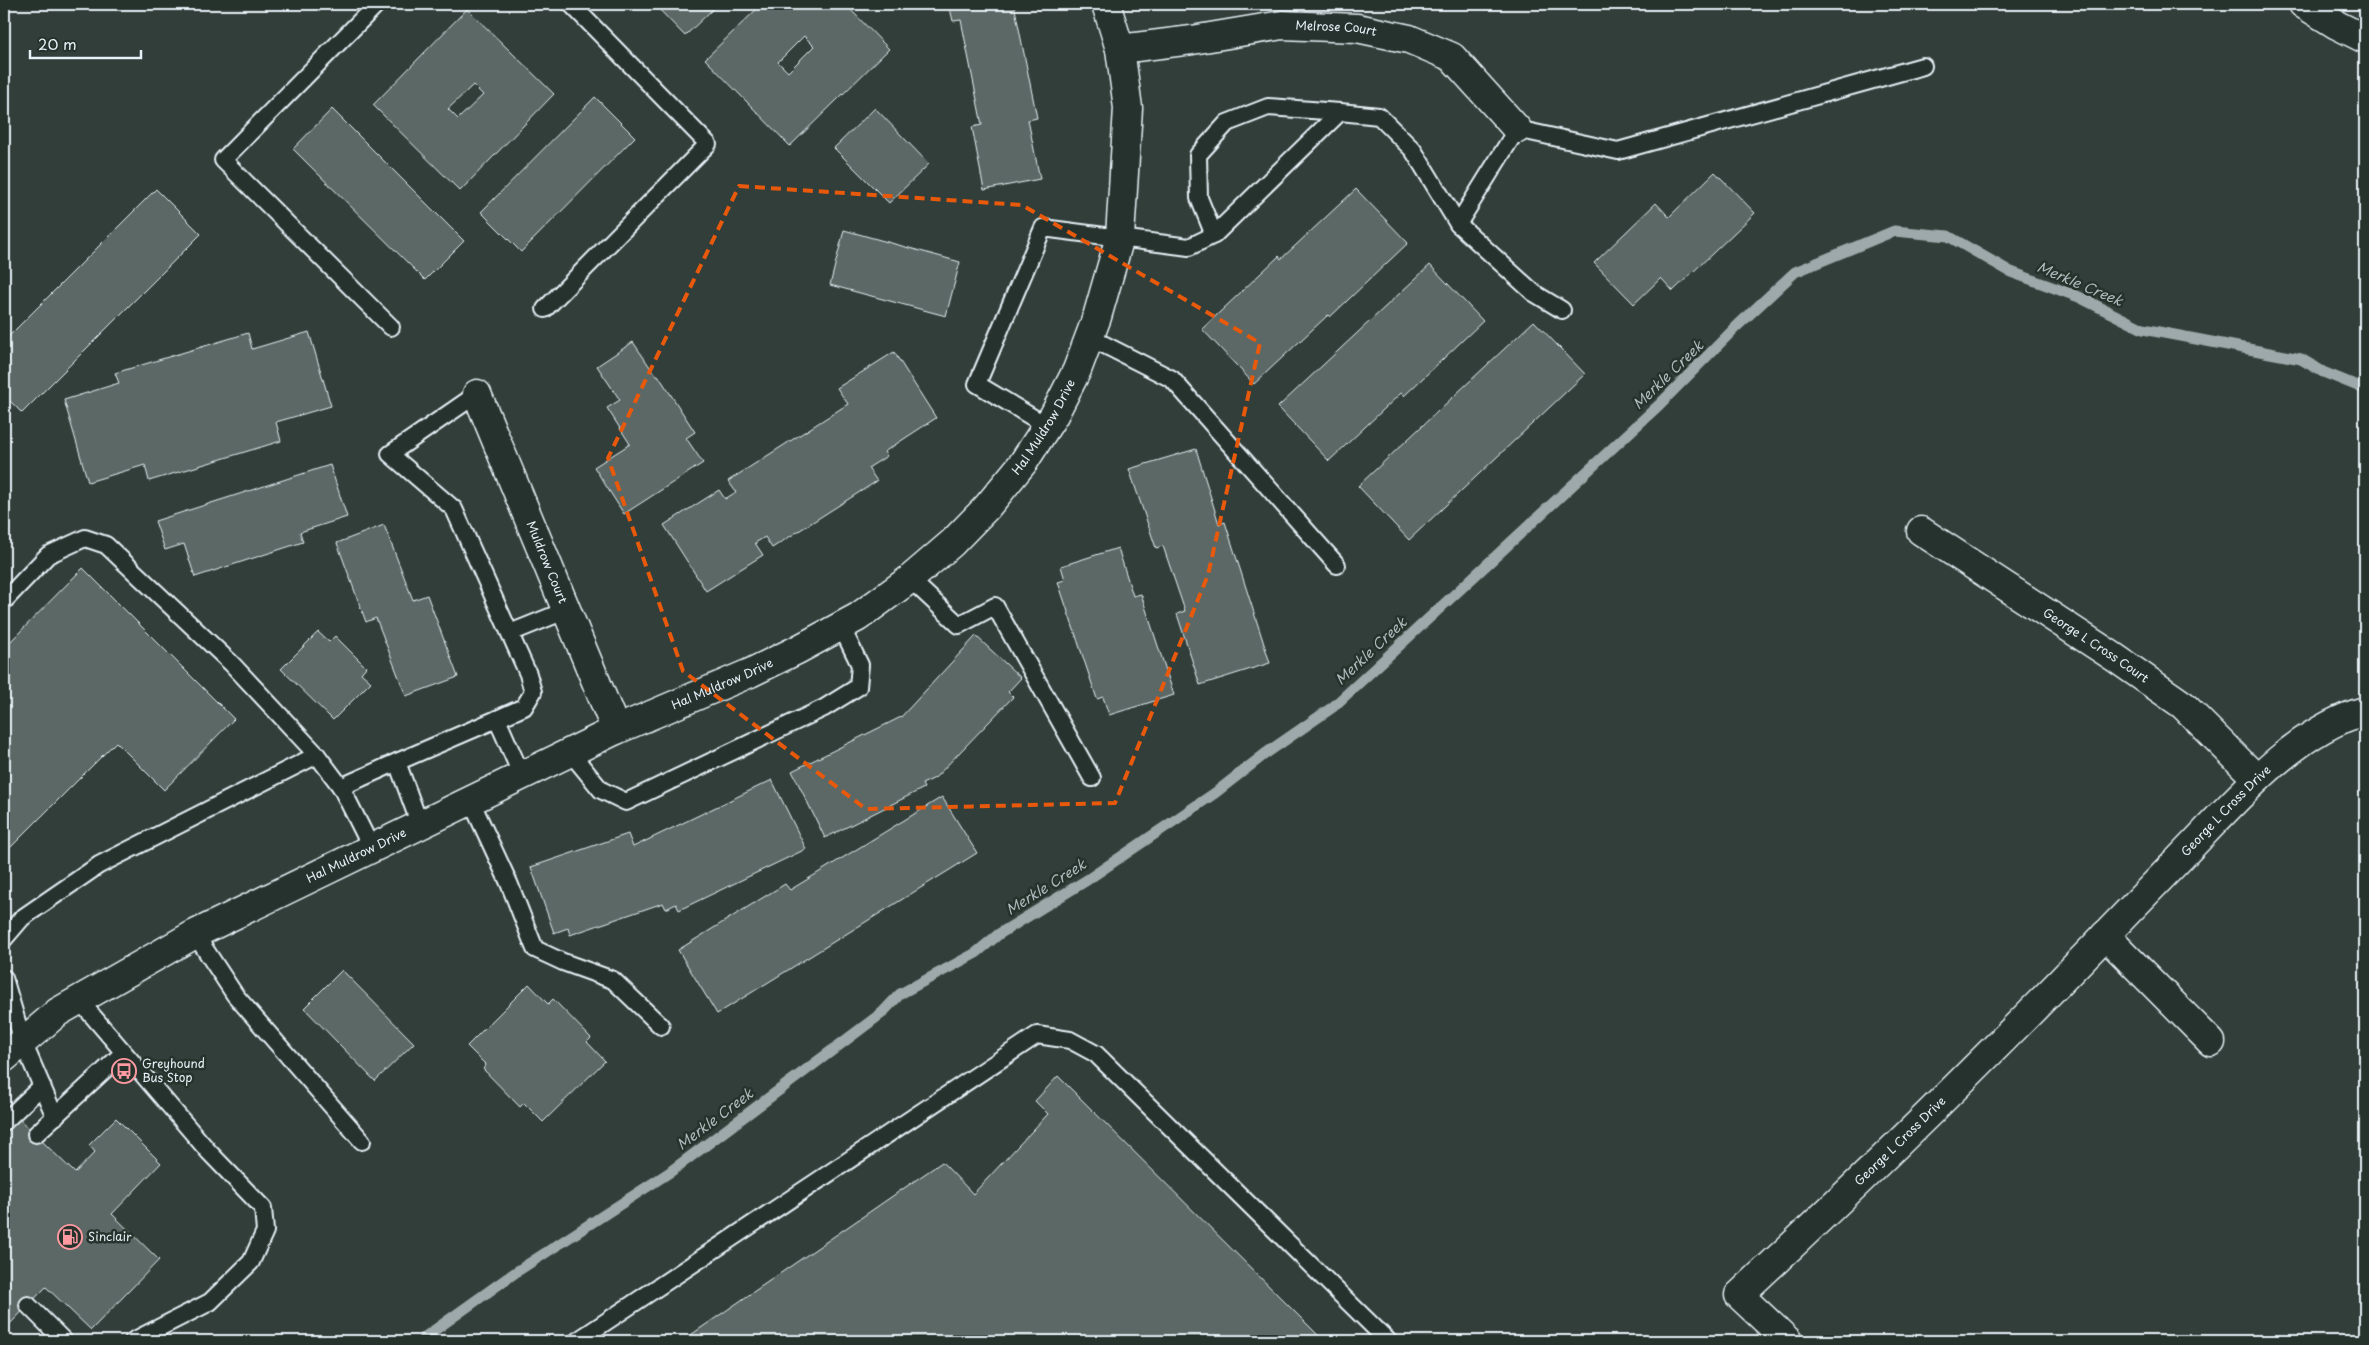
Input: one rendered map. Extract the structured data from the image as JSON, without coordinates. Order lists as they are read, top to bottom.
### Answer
{
  "streets": {
    "street": [
      "Melrose Court",
      "Hal Muldrow Drive",
      "Muldrow Court",
      "George L Cross Court",
      "George L Cross Drive"
    ]
  },
  "crossings": [
    ["Melrose Court", "Hal Muldrow Drive"],
    ["Hal Muldrow Drive", "Muldrow Court"],
    ["George L Cross Court", "George L Cross Drive"]
  ],
  "water": ["Merkle Creek"],
  "places": {
    "bus stop": ["Greyhound Bus Stop"],
    "fuel station": ["Sinclair"]
  },
  "scale_bar": "20 m"
}
